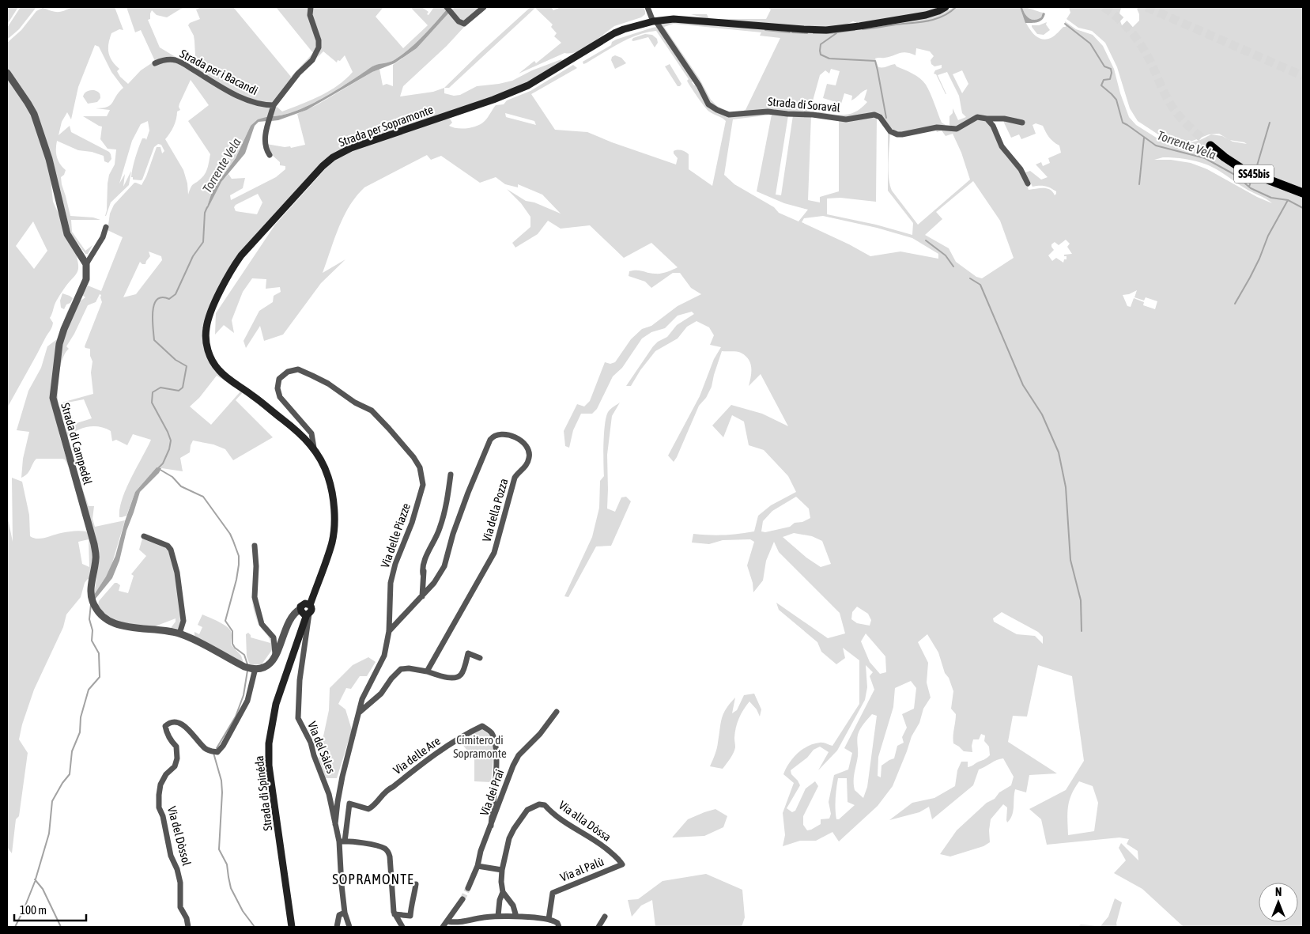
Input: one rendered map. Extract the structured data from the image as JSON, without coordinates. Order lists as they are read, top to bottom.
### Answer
{
  "streets": {
    "highway": ["SS45bis"],
    "main road": ["Strada per Sopramonte", "Strada di Spinéda"],
    "street": [
      "Strada per i Bacandi",
      "Strada di Soravàl",
      "Strada di Campedèl",
      "Via della Pozza",
      "Via delle Piazze",
      "Via del Sàles",
      "Via delle Are",
      "Via dei Prai",
      "Via alla Dòssa",
      "Via del Dòssol",
      "Via al Palù"
    ]
  },
  "crossings": [
    ["Strada di Soravàl", "Strada per Sopramonte"],
    ["Strada per Sopramonte", "Via delle Piazze"],
    ["Strada per Sopramonte", "Via del Sàles"],
    ["Strada per Sopramonte", "Strada di Spinéda"],
    ["Via della Pozza", "Via delle Piazze"],
    ["Via delle Piazze", "Via del Sàles"],
    ["Via del Sàles", "Via delle Are"],
    ["Via del Sàles", "Strada di Spinéda"],
    ["Via delle Are", "Via dei Prai"],
    ["Via alla Dòssa", "Via al Palù"]
  ],
  "districts": ["SOPRAMONTE"],
  "water": ["Torrente Vela"],
  "parks": ["Cimitero di Sopramonte"],
  "scale_bar": "100 m",
  "north": "top"
}
